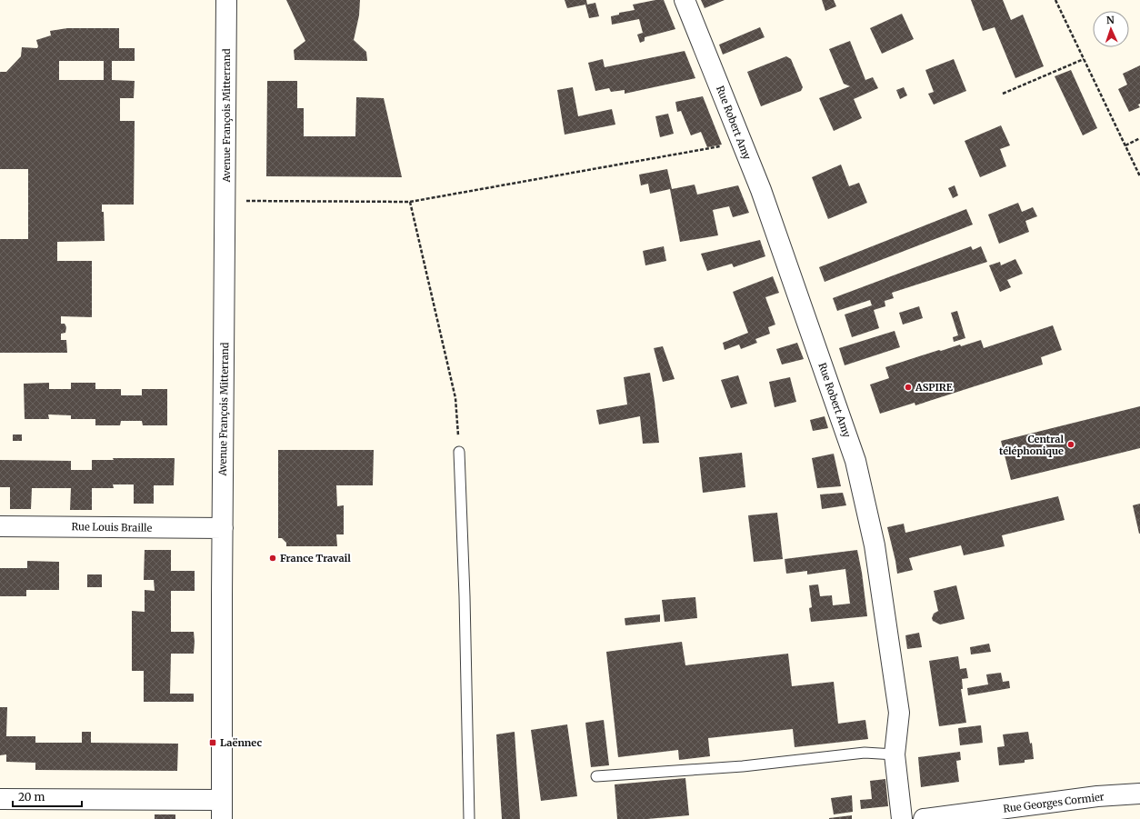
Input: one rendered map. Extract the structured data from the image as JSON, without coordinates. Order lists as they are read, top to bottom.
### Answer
{
  "streets": {
    "street": [
      "Avenue François Mitterrand",
      "Rue Robert Amy",
      "Rue Louis Braille",
      "Rue Georges Cormier"
    ]
  },
  "crossings": [
    ["Avenue François Mitterrand", "Rue Louis Braille"]
  ],
  "places": {
    "other": ["ASPIRE", "Central téléphonique", "France Travail"],
    "transit": ["Laënnec"]
  },
  "scale_bar": "20 m",
  "north": "top"
}
